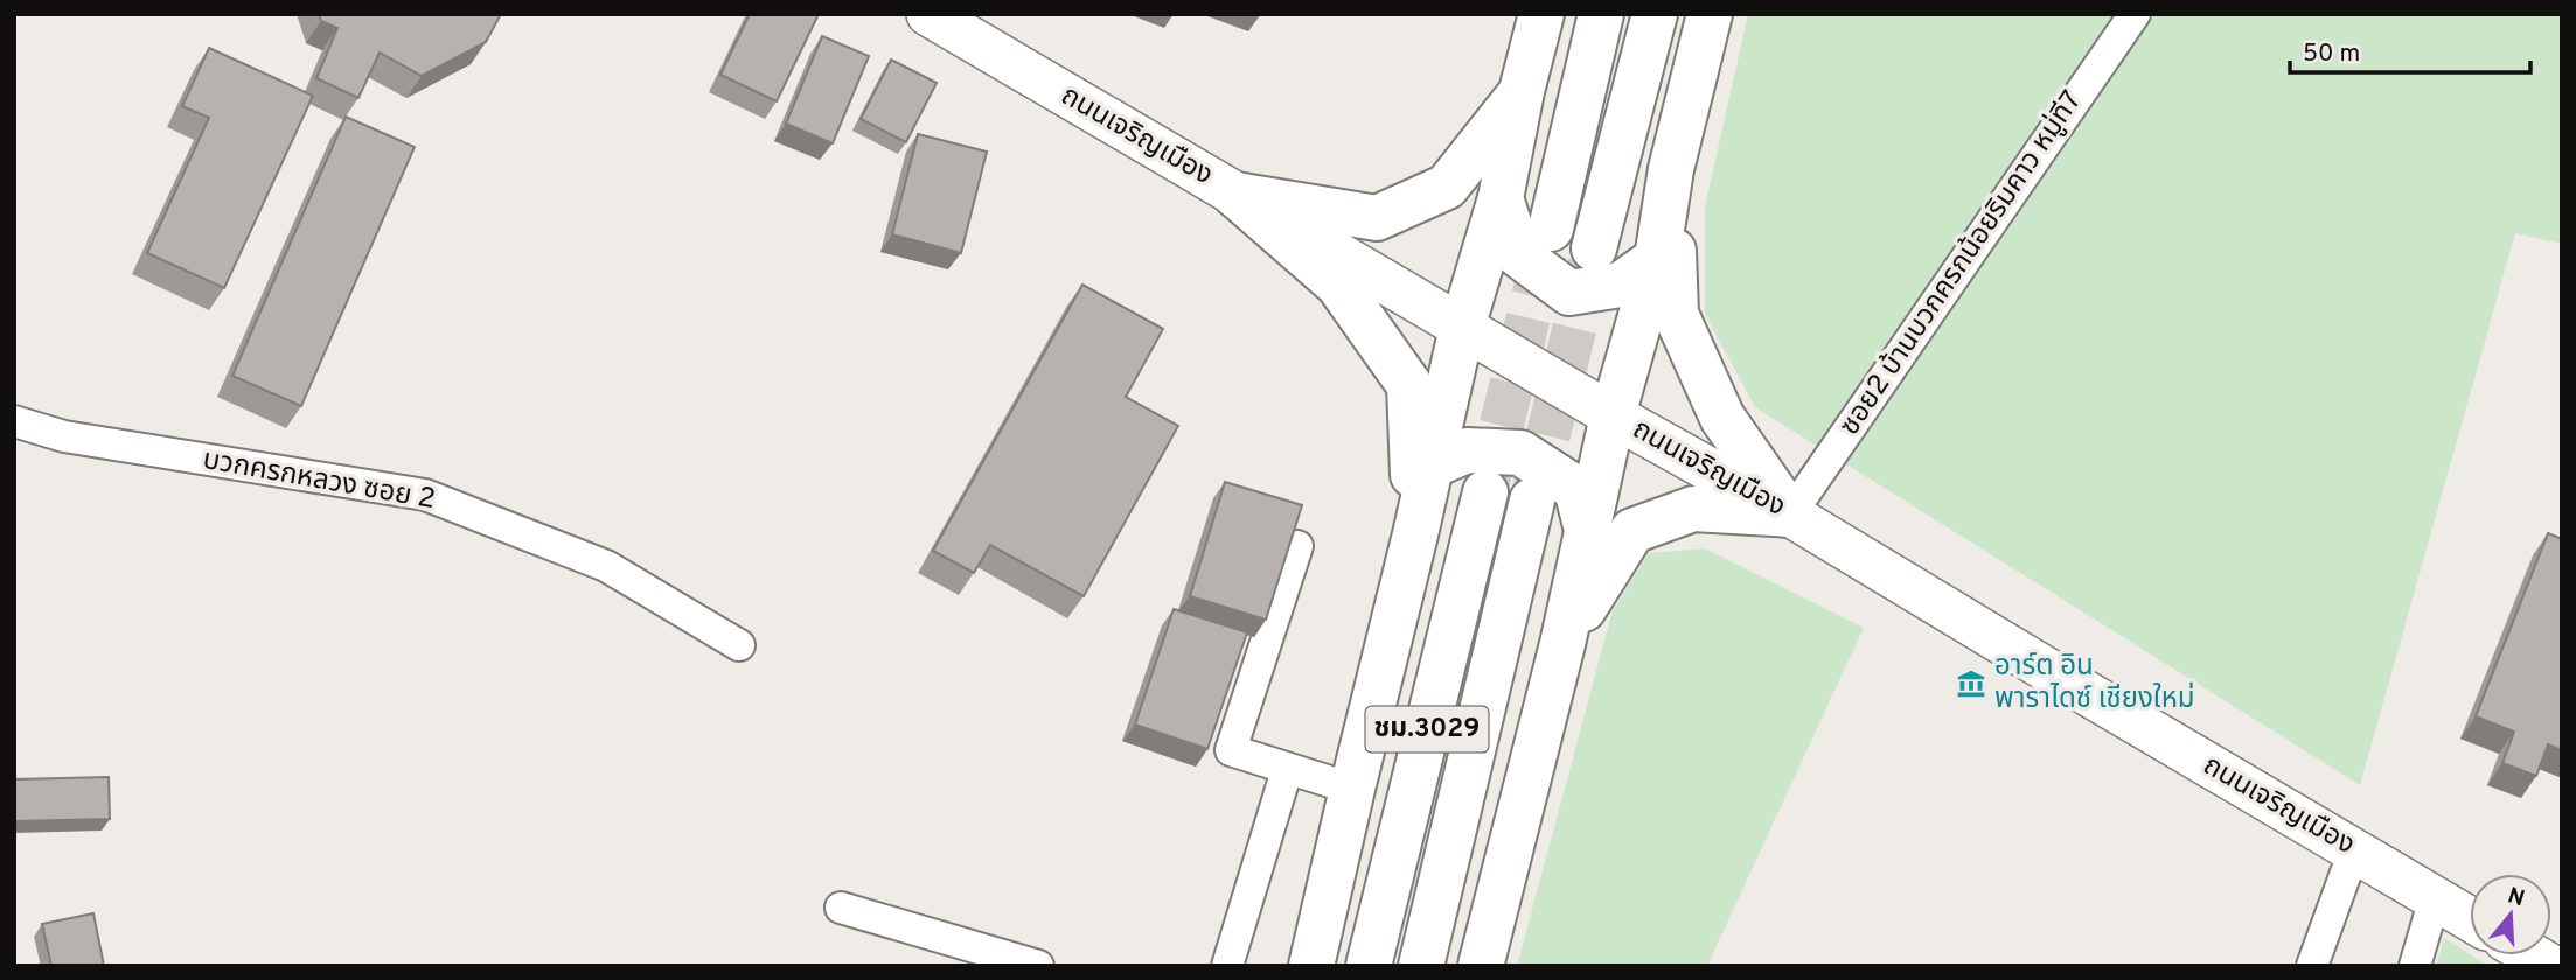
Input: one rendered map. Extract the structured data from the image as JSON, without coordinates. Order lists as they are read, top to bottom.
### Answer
{
  "streets": {
    "main road": ["ถนนเจริญเมือง", "ชม.3029"],
    "street": ["ซอย2 บ้านบวกครกน้อยริมคาว หมู่ที7", "บวกครกหลวง ซอย 2"]
  },
  "crossings": [
    ["ถนนเจริญเมือง", "ซอย2 บ้านบวกครกน้อยริมคาว หมู่ที7"]
  ],
  "places": {
    "museum": ["อาร์ต อิน พาราไดซ์ เชียงใหม่"]
  },
  "scale_bar": "50 m",
  "north": "top"
}
